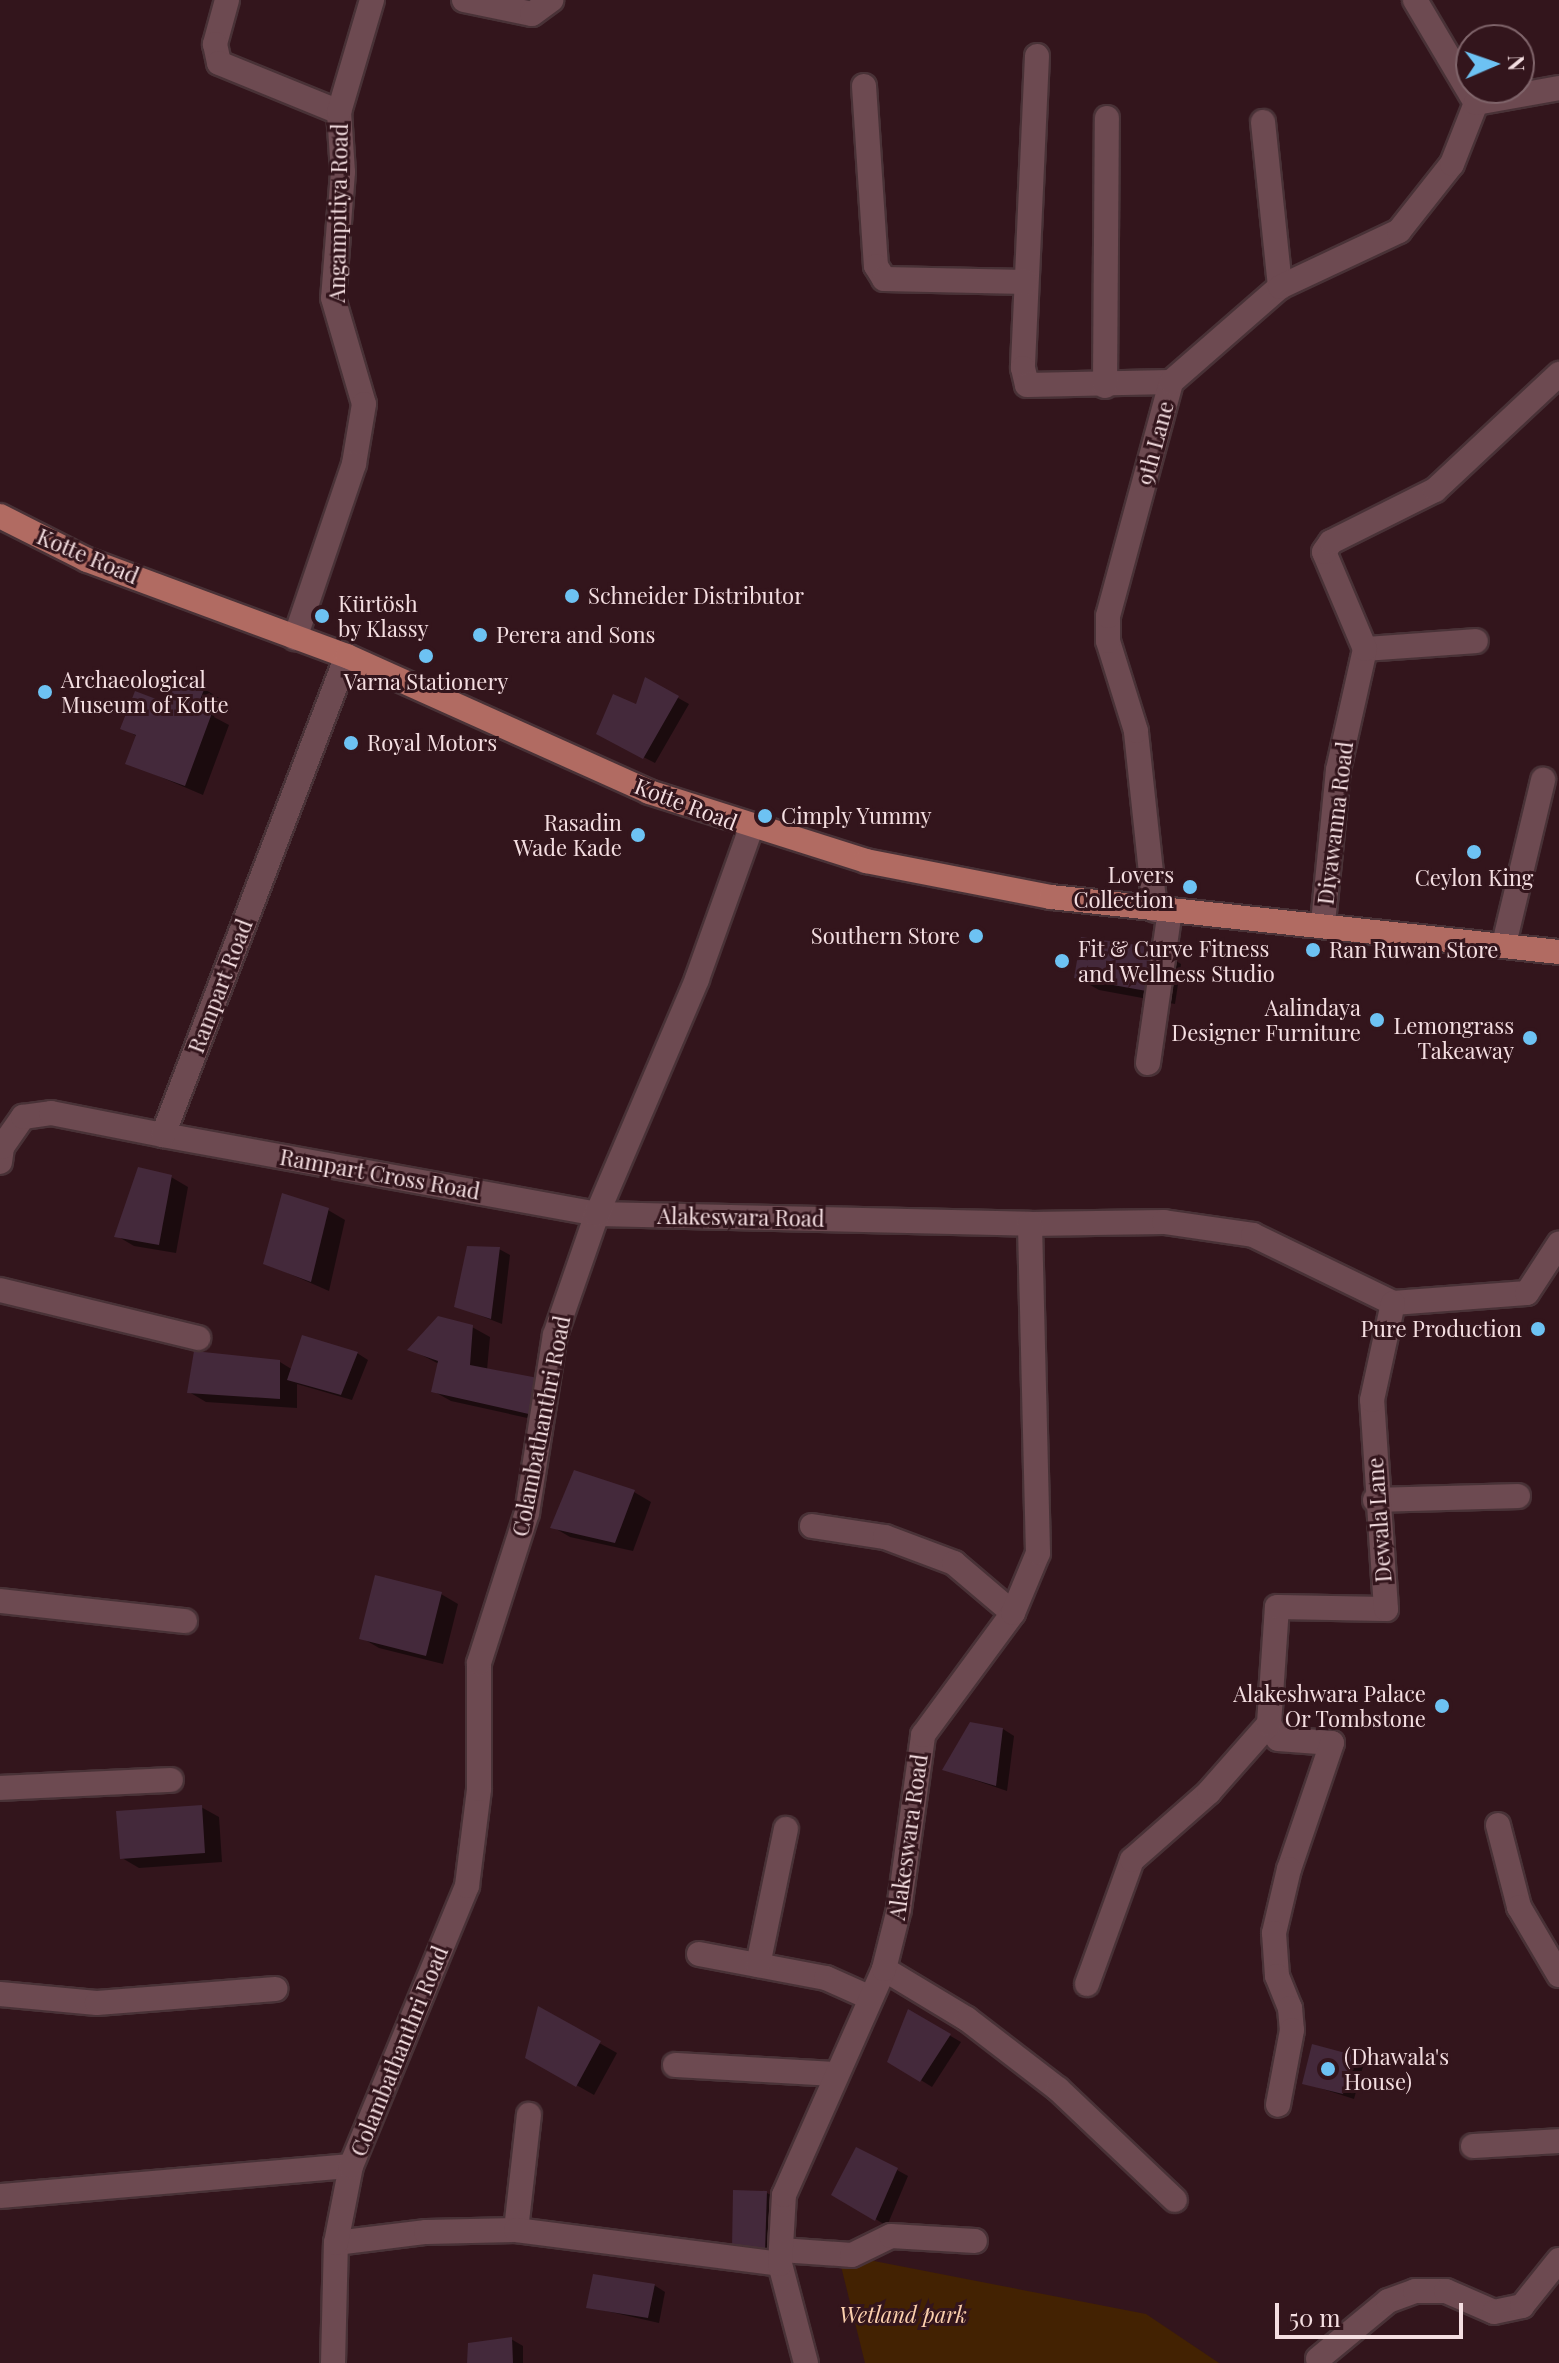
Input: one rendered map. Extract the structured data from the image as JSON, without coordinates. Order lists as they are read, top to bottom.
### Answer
{
  "streets": {
    "main road": ["Kotte Road"],
    "street": [
      "Angampitiya Road",
      "9th Lane",
      "Diyawanna Road",
      "Rampart Road",
      "Rampart Cross Road",
      "Alakeswara Road",
      "Colambathanthri Road",
      "Dewala Lane"
    ]
  },
  "crossings": [
    ["Angampitiya Road", "Kotte Road"],
    ["9th Lane", "Kotte Road"],
    ["Kotte Road", "Diyawanna Road"],
    ["Kotte Road", "Rampart Road"],
    ["Kotte Road", "Colambathanthri Road"],
    ["Rampart Road", "Rampart Cross Road"],
    ["Rampart Cross Road", "Alakeswara Road"],
    ["Rampart Cross Road", "Colambathanthri Road"],
    ["Alakeswara Road", "Colambathanthri Road"],
    ["Alakeswara Road", "Dewala Lane"]
  ],
  "parks": ["Wetland park"],
  "places": [
    "Schneider Distributor",
    "Kürtösh by Klassy",
    "Perera and Sons",
    "Varna Stationery",
    "Archaeological Museum of Kotte",
    "Royal Motors",
    "Cimply Yummy",
    "Rasadin Wade Kade",
    "Ceylon King",
    "Lovers Collection",
    "Southern Store",
    "Ran Ruwan Store",
    "Fit & Curve Fitness and Wellness Studio",
    "Aalindaya Designer Furniture",
    "Lemongrass Takeaway",
    "Pure Production",
    "Alakeshwara Palace Or Tombstone",
    "(Dhawala's House)"
  ],
  "scale_bar": "50 m",
  "north": "right"
}
